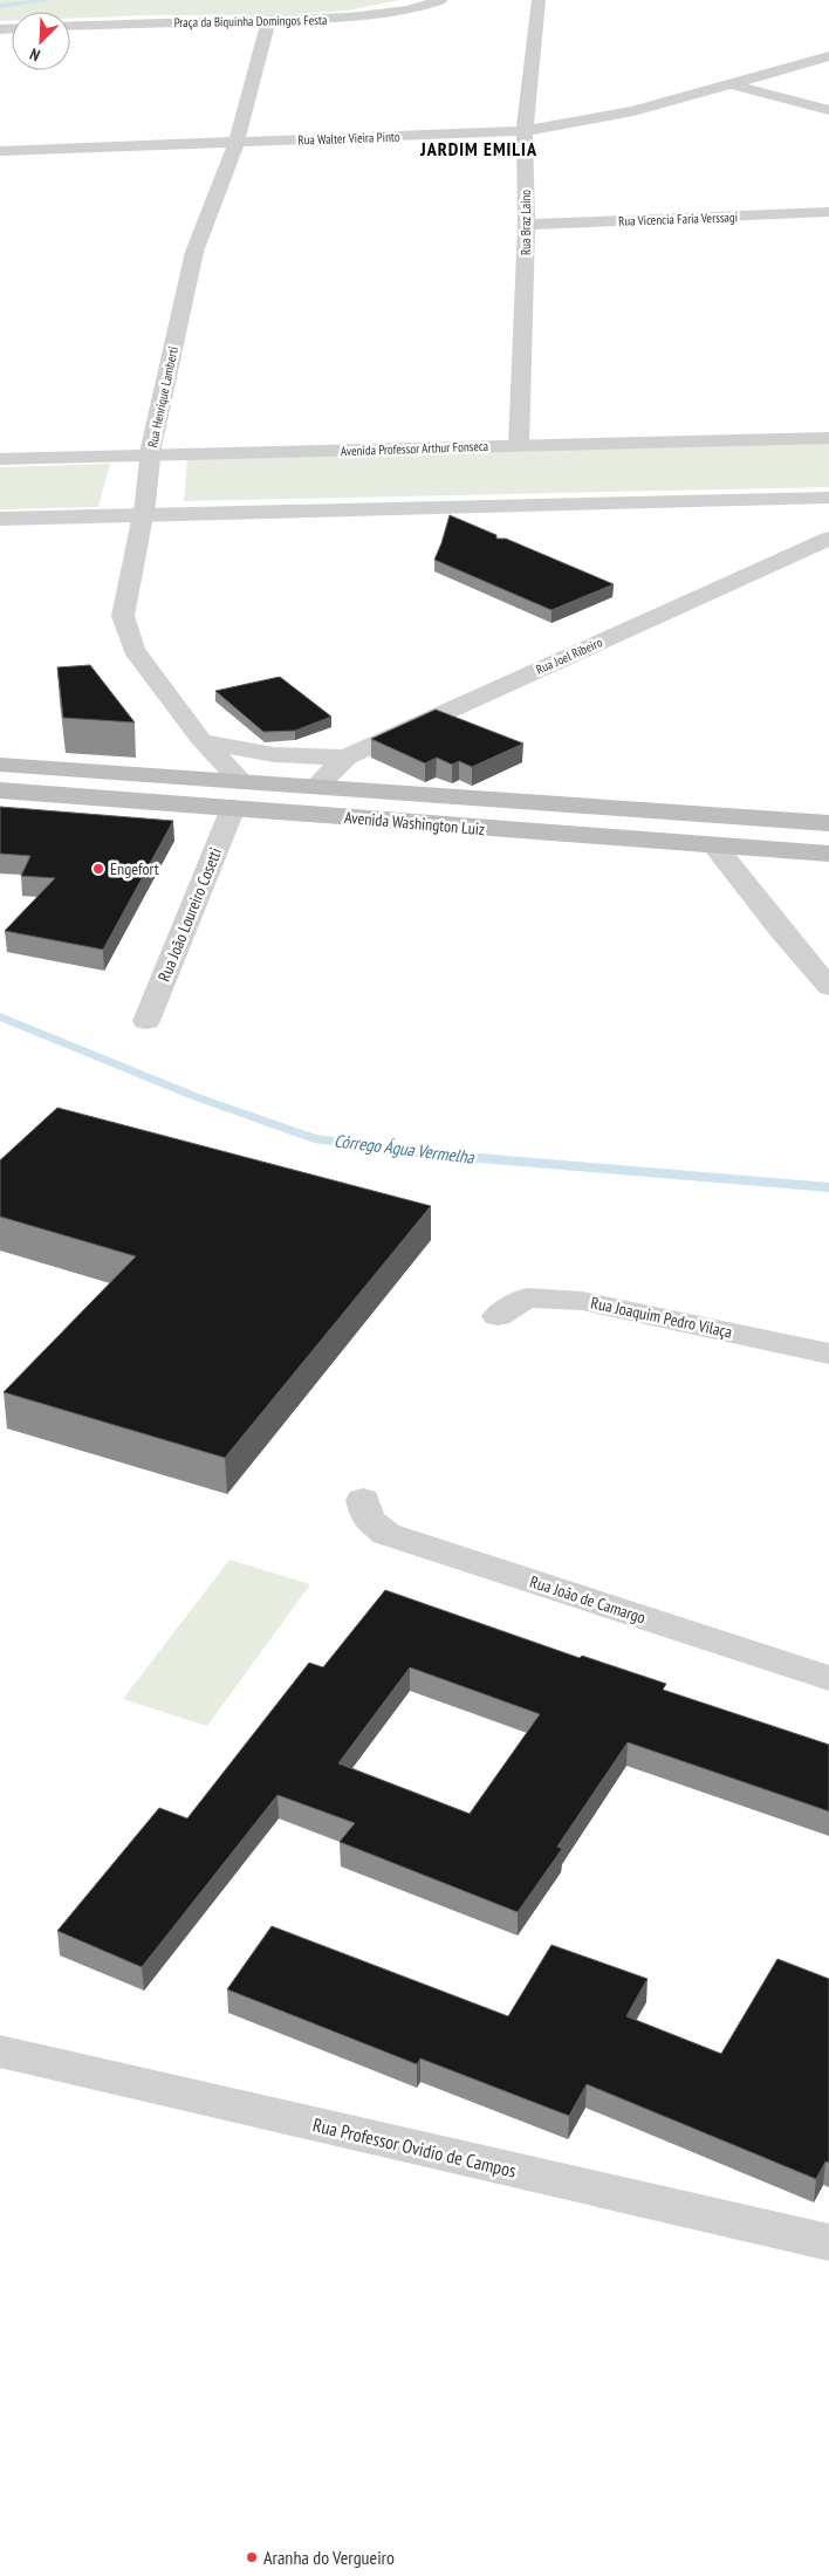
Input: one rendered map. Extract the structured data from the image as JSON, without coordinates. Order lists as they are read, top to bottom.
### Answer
{
  "streets": {
    "main road": ["Avenida Washington Luiz"],
    "street": [
      "Praça da Biquinha Domingos Festa",
      "Rua Walter Vieira Pinto",
      "Rua Vicencia Faria Verssagi",
      "Rua Braz Laino",
      "Rua Henrique Lamberti",
      "Avenida Professor Arthur Fonseca",
      "Rua Joel Ribeiro",
      "Rua João Loureiro Cosetti",
      "Rua Joaquim Pedro Vilaça",
      "Rua João de Camargo",
      "Rua Professor Ovidio de Campos"
    ]
  },
  "crossings": [
    ["Praça da Biquinha Domingos Festa", "Rua Henrique Lamberti"],
    ["Rua Walter Vieira Pinto", "Rua Braz Laino"],
    ["Rua Walter Vieira Pinto", "Rua Henrique Lamberti"],
    ["Rua Vicencia Faria Verssagi", "Rua Braz Laino"],
    ["Rua Braz Laino", "Avenida Professor Arthur Fonseca"],
    ["Rua Henrique Lamberti", "Avenida Professor Arthur Fonseca"],
    ["Rua Henrique Lamberti", "Avenida Washington Luiz"],
    ["Rua Joel Ribeiro", "Avenida Washington Luiz"],
    ["Avenida Washington Luiz", "Rua João Loureiro Cosetti"]
  ],
  "districts": ["JARDIM EMILIA"],
  "water": ["Córrego Água Vermelha"],
  "places": ["Engefort", "Aranha do Vergueiro"],
  "north": "bottom left"
}
